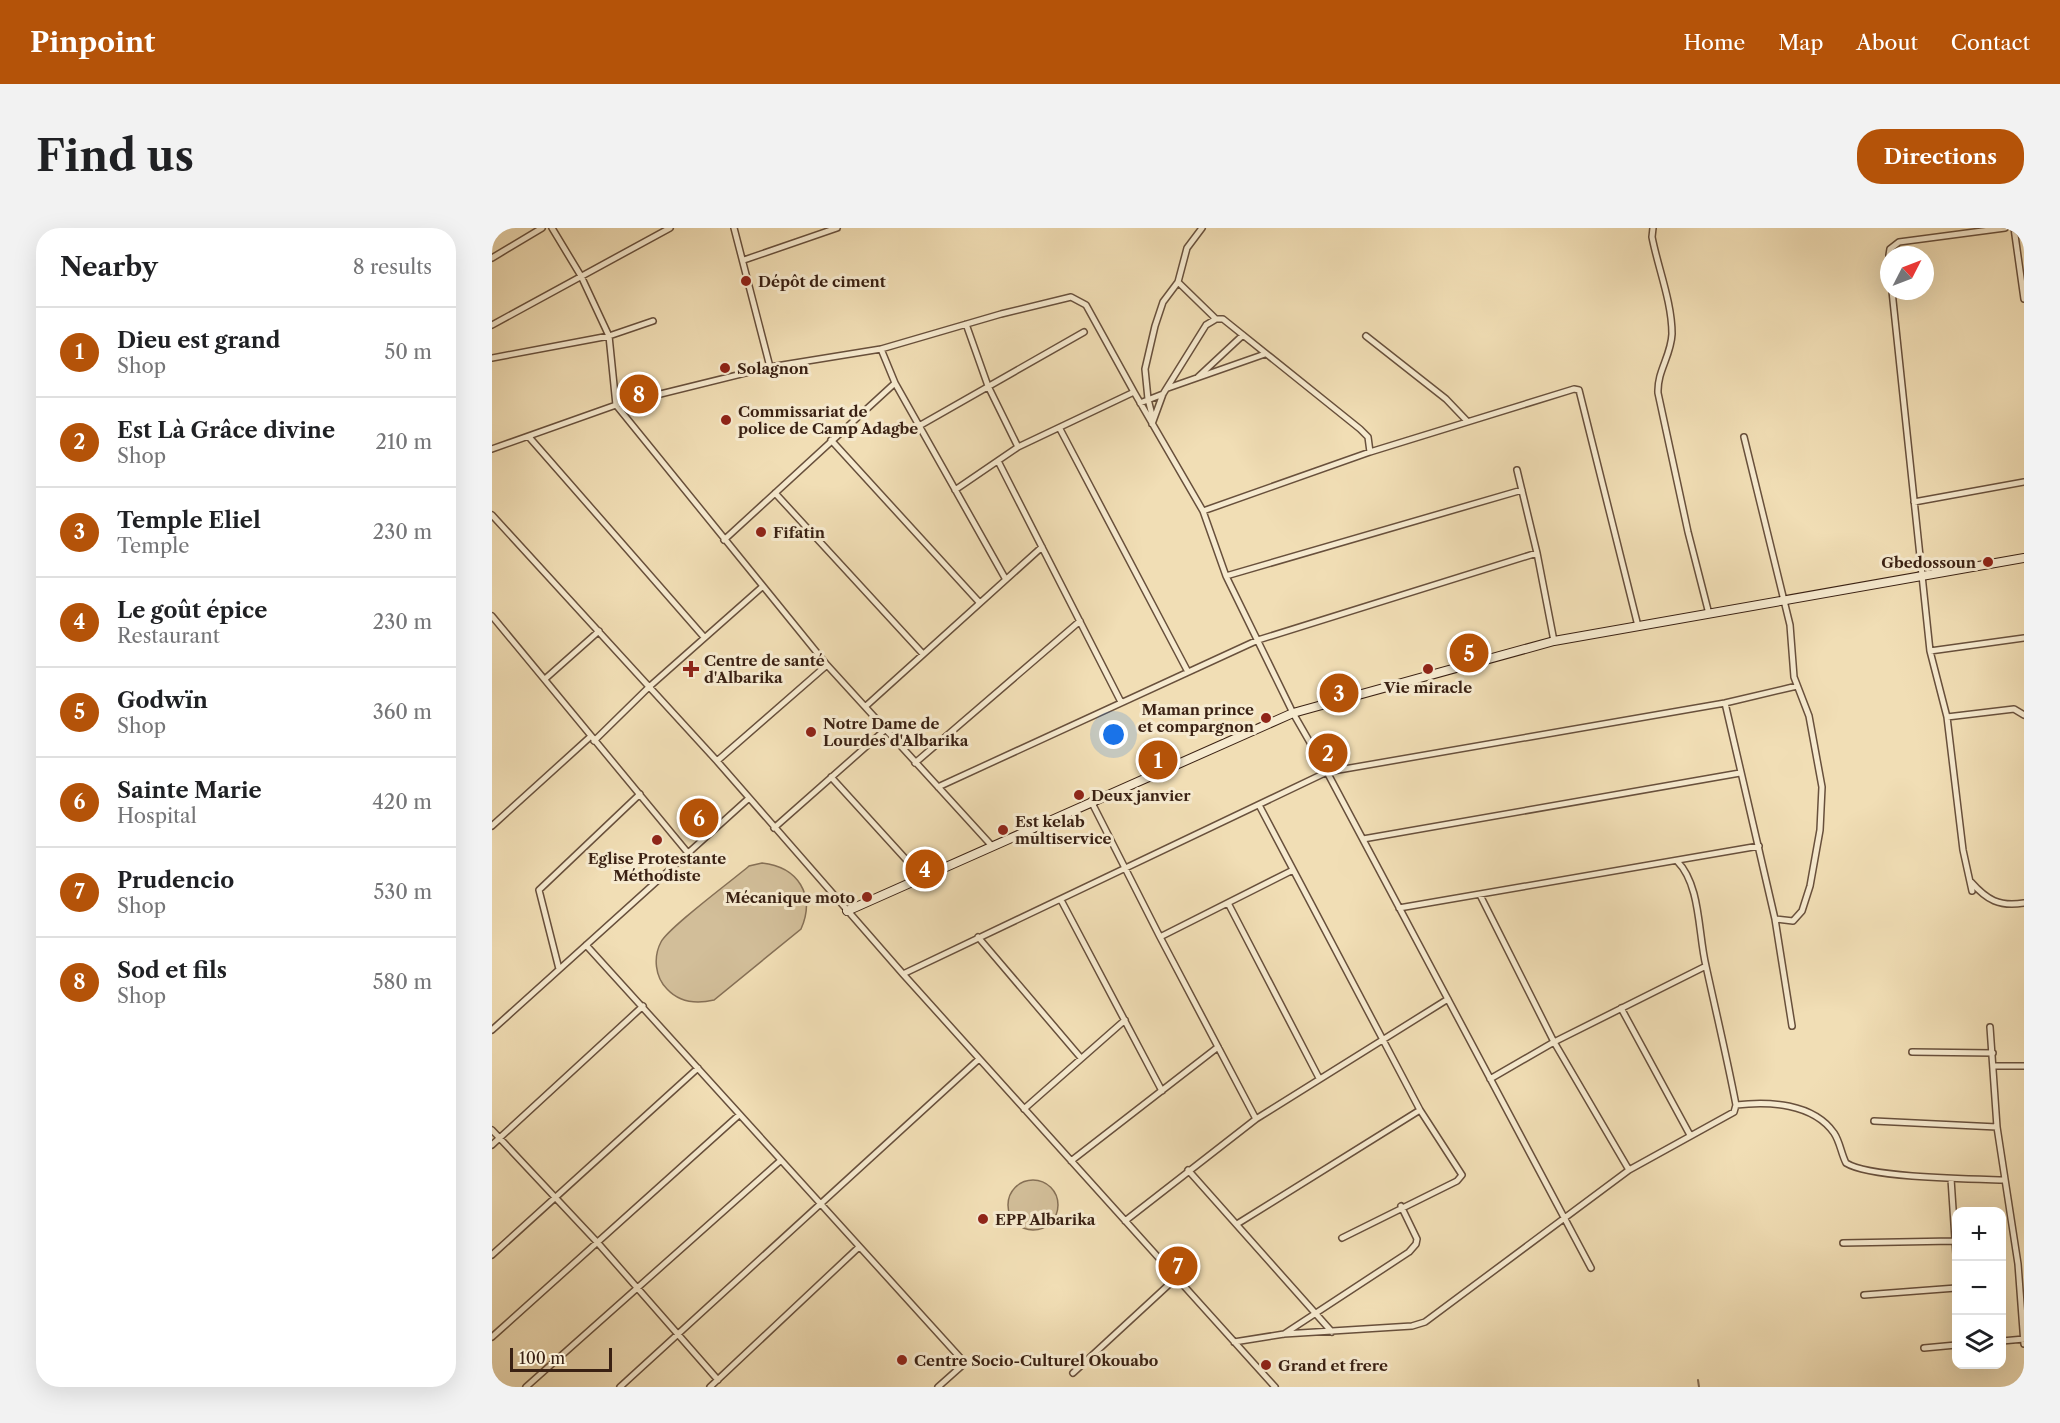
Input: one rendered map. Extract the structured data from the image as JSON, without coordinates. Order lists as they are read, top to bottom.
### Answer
{
  "places": {
    "other": [
      "Dépôt de ciment",
      "Solagnon",
      "Commissariat de police de Camp Adagbe",
      "Fifatin",
      "Gbedossoun",
      "Vie miracle",
      "Maman prince et compargnon",
      "Notre Dame de Lourdes d'Albarika",
      "Deux janvier",
      "Est kelab multiservice",
      "Eglise Protestante Méthodiste",
      "Mécanique moto",
      "EPP Albarika",
      "Centre Socio-Culturel Okouabo",
      "Grand et frere"
    ],
    "health": ["Centre de santé d'Albarika"]
  },
  "scale_bar": "100 m",
  "north": "top right",
  "page": {
    "header": "Pinpoint",
    "nav": [
      "Home",
      "Map",
      "About",
      "Contact"
    ],
    "buttons": "Directions",
    "title": "Find us",
    "heading": ["Nearby", "8 results"],
    "list": [
      {
        "mark": "1",
        "name": "Dieu est grand",
        "note": "Shop",
        "value": "50 m"
      },
      {
        "mark": "2",
        "name": "Est Là Grâce divine",
        "note": "Shop",
        "value": "210 m"
      },
      {
        "mark": "3",
        "name": "Temple Eliel",
        "note": "Temple",
        "value": "230 m"
      },
      {
        "mark": "4",
        "name": "Le goût épice",
        "note": "Restaurant",
        "value": "230 m"
      },
      {
        "mark": "5",
        "name": "Godwïn",
        "note": "Shop",
        "value": "360 m"
      },
      {
        "mark": "6",
        "name": "Sainte Marie",
        "note": "Hospital",
        "value": "420 m"
      },
      {
        "mark": "7",
        "name": "Prudencio",
        "note": "Shop",
        "value": "530 m"
      },
      {
        "mark": "8",
        "name": "Sod et fils",
        "note": "Shop",
        "value": "580 m"
      }
    ],
    "pins": [
      "8",
      "5",
      "3",
      "2",
      "1",
      "6",
      "4",
      "7"
    ],
    "map_buttons": ["+", "−"],
    "scale": "100 m"
  }
}
